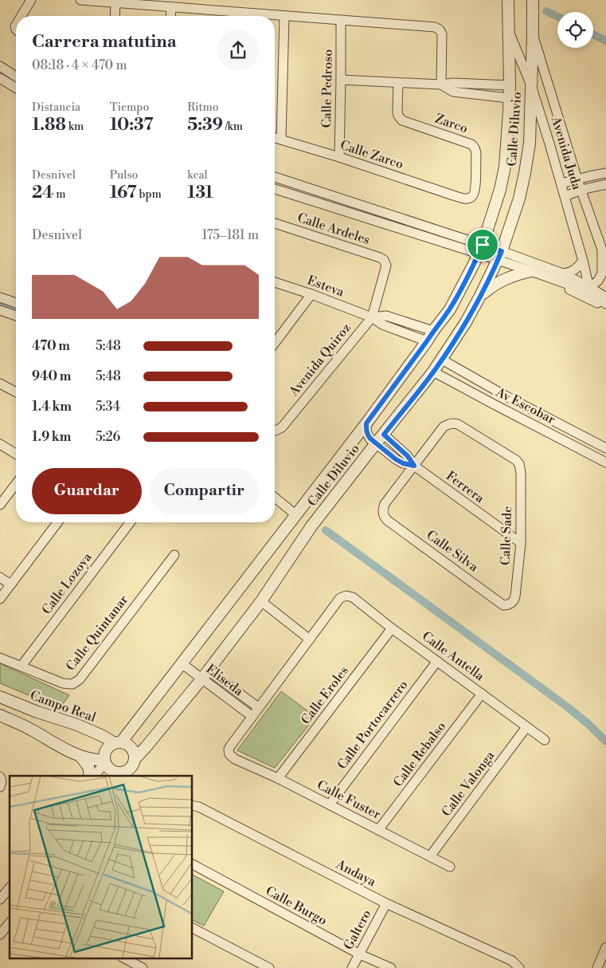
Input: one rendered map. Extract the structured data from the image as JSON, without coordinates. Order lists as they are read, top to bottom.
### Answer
{
  "streets": {
    "street": [
      "Calle Pedroso",
      "Zarco",
      "Calle Diluvio",
      "Avenida Juda",
      "Calle Zarco",
      "Calle Ardeles",
      "Esteva",
      "Avenida Quiroz",
      "Av Escobar",
      "Ferrera",
      "Calle Sade",
      "Calle Silva",
      "Calle Lozoya",
      "Calle Quintanar",
      "Calle Antella",
      "Eliseda",
      "Calle Eroles",
      "Campo Real",
      "Calle Portocarrero",
      "Calle Rebalso",
      "Calle Valonga",
      "Calle Fuster",
      "Andaya",
      "Calle Burgo",
      "Galtero"
    ]
  },
  "crossings": [
    ["Calle Pedroso", "Calle Zarco"],
    ["Zarco", "Calle Zarco"],
    ["Calle Diluvio", "Avenida Juda"],
    ["Calle Diluvio", "Esteva"],
    ["Calle Diluvio", "Av Escobar"],
    ["Calle Diluvio", "Ferrera"],
    ["Calle Diluvio", "Eliseda"],
    ["Calle Diluvio", "Campo Real"],
    ["Calle Ardeles", "Esteva"],
    ["Calle Ardeles", "Avenida Quiroz"],
    ["Esteva", "Avenida Quiroz"],
    ["Ferrera", "Calle Sade"],
    ["Ferrera", "Calle Silva"],
    ["Calle Sade", "Calle Silva"],
    ["Calle Lozoya", "Calle Quintanar"],
    ["Calle Antella", "Calle Eroles"],
    ["Calle Antella", "Calle Portocarrero"],
    ["Calle Antella", "Calle Rebalso"],
    ["Calle Antella", "Calle Valonga"],
    ["Eliseda", "Calle Fuster"],
    ["Calle Eroles", "Calle Fuster"],
    ["Calle Portocarrero", "Calle Fuster"],
    ["Calle Rebalso", "Calle Fuster"],
    ["Calle Valonga", "Calle Fuster"],
    ["Andaya", "Galtero"],
    ["Calle Burgo", "Galtero"]
  ],
  "page": {
    "heading": ["Carrera matutina", "08:18 · 4 × 470 m"],
    "stats": [
      ["Distancia", "1.88 km"],
      ["Tiempo", "10:37"],
      ["Ritmo", "5:39 /km"],
      ["Desnivel", "24 m"],
      ["Pulso", "167 bpm"],
      ["kcal", "131"]
    ],
    "chart": ["Desnivel", "175–181 m"],
    "list": [
      {
        "name": "470 m",
        "note": "5:48"
      },
      {
        "name": "940 m",
        "note": "5:48"
      },
      {
        "name": "1.4 km",
        "note": "5:34"
      },
      {
        "name": "1.9 km",
        "note": "5:26"
      }
    ],
    "buttons": ["Guardar", "Compartir"]
  }
}
